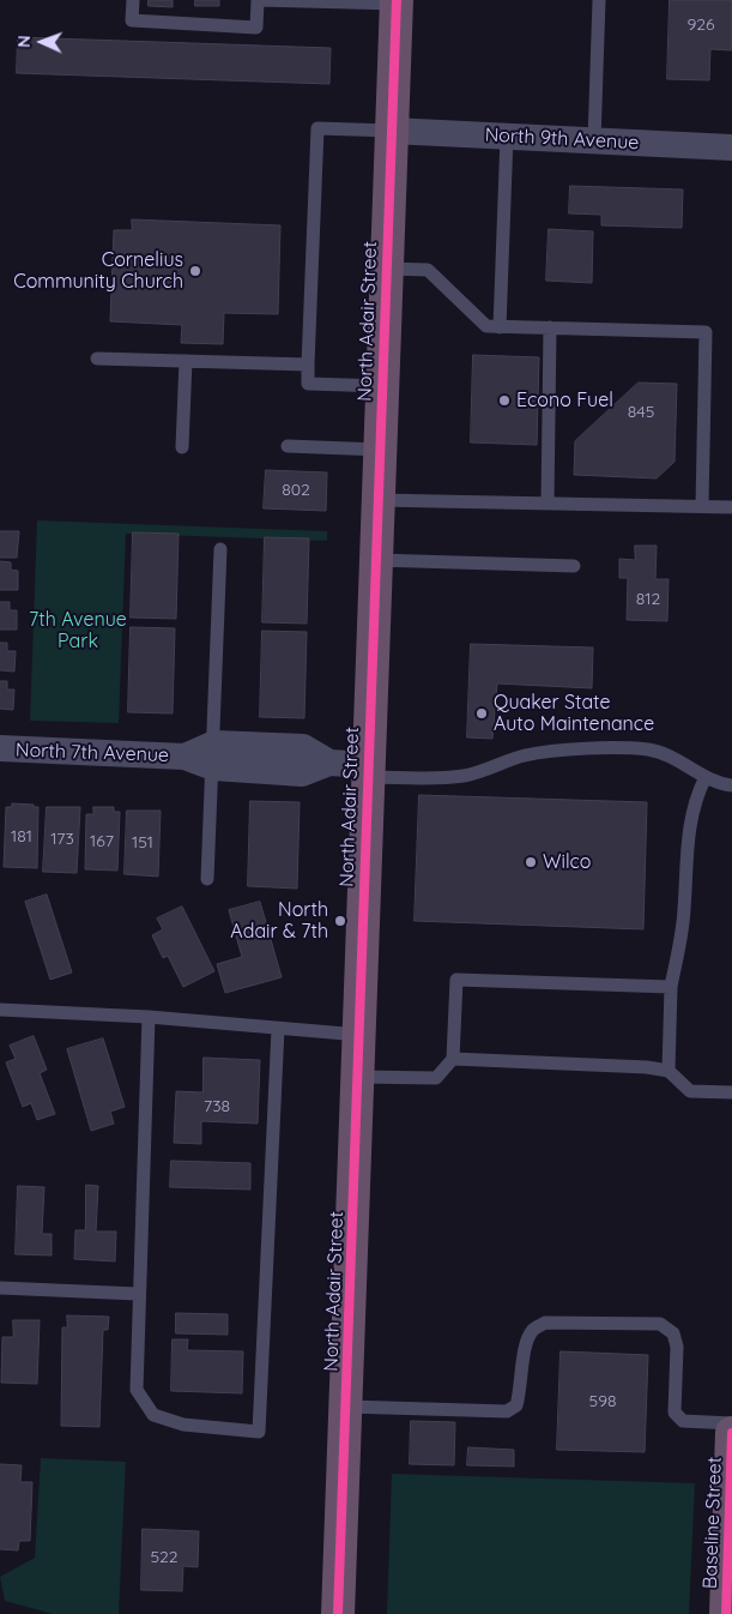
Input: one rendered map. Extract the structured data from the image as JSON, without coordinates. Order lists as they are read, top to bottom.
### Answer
{
  "streets": {
    "highway": ["North Adair Street", "Baseline Street"],
    "street": ["North 9th Avenue", "North 7th Avenue"]
  },
  "crossings": [
    ["North 9th Avenue", "North Adair Street"],
    ["North Adair Street", "North 7th Avenue"]
  ],
  "parks": ["7th Avenue Park"],
  "places": [
    "Cornelius Community Church",
    "Econo Fuel",
    "Quaker State Auto Maintenance",
    "Wilco",
    "North Adair & 7th"
  ],
  "house_numbers": [
    "926",
    "845",
    "802",
    "812",
    "181",
    "173",
    "167",
    "151",
    "738",
    "598",
    "522"
  ],
  "north": "left"
}
